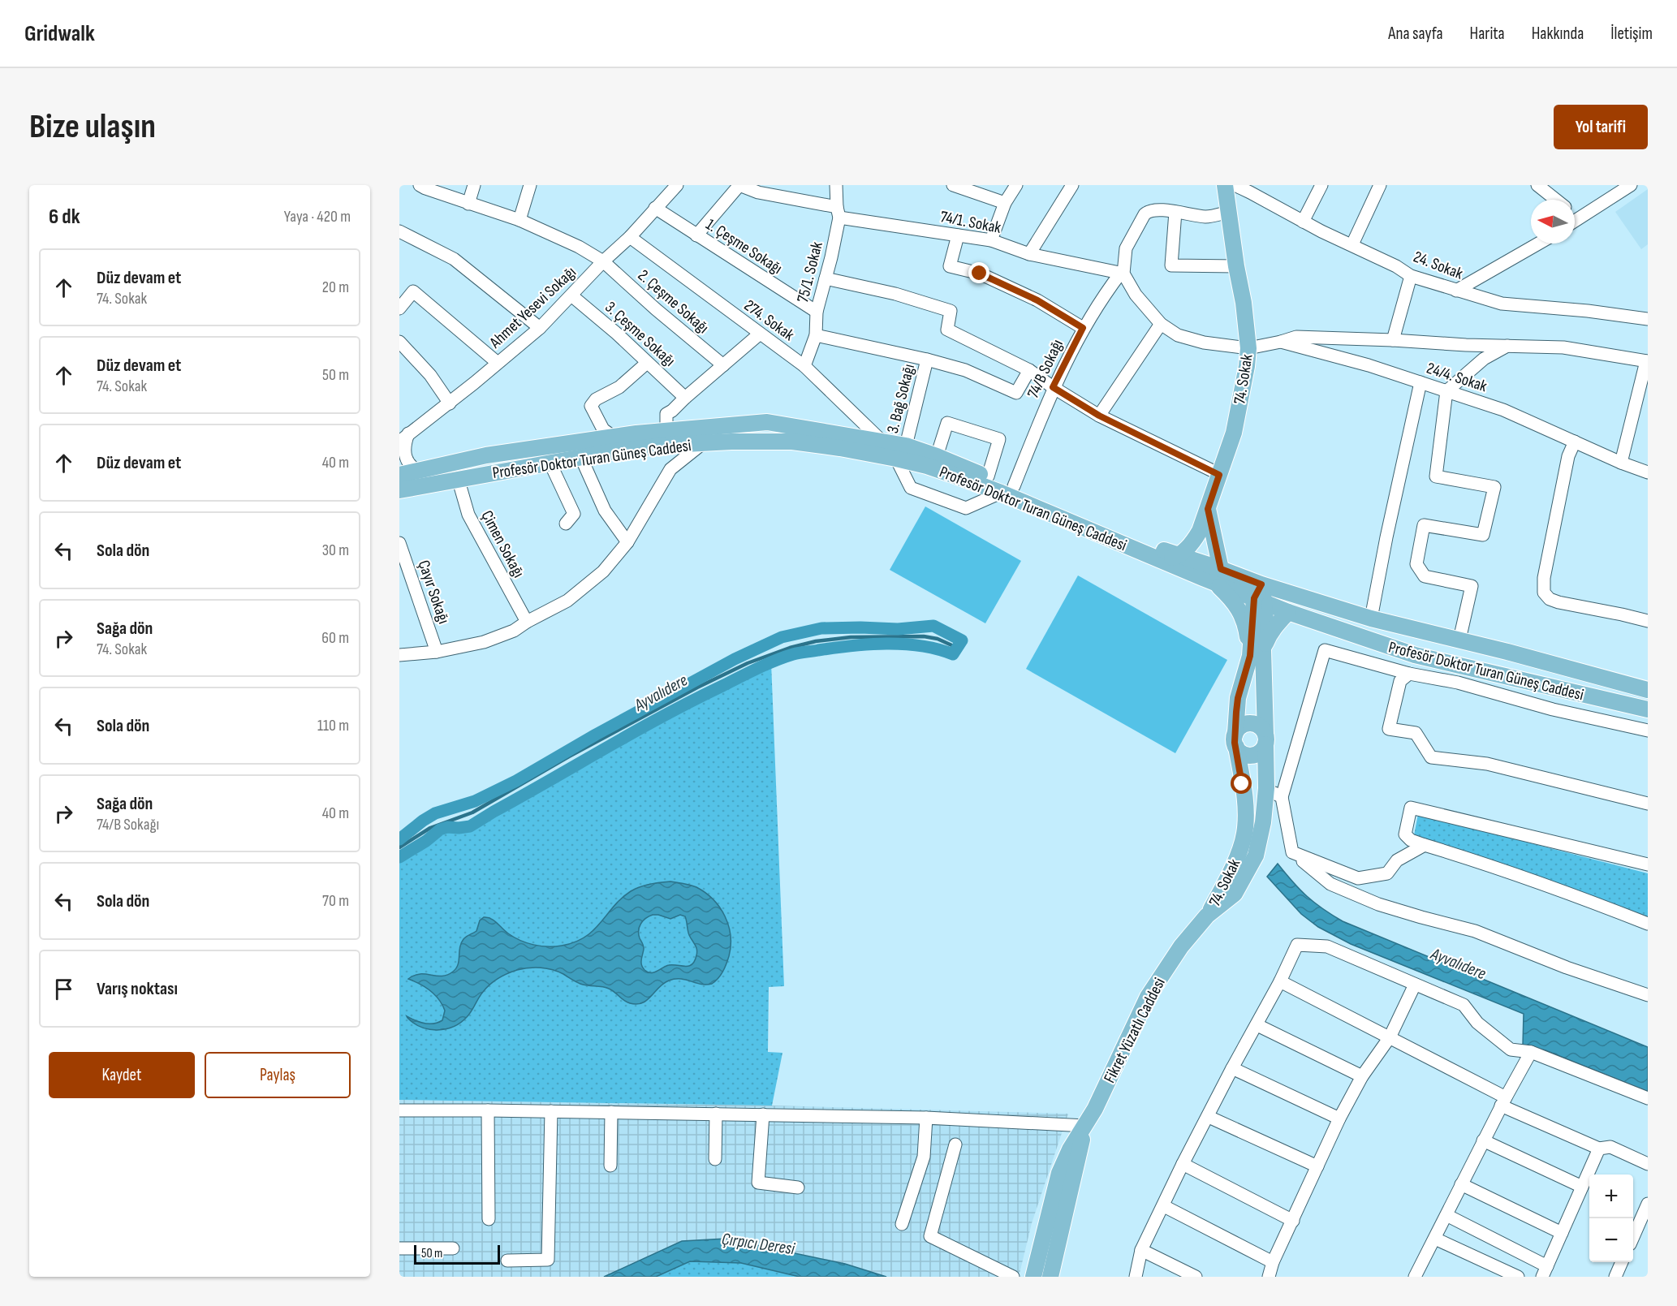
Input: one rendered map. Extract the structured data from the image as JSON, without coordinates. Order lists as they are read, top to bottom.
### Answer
{
  "streets": {
    "main road": ["74. Sokak", "Profesör Doktor Turan Güneş Caddesi", "Fikret Yüzatlı Caddesi"],
    "street": [
      "74/1. Sokak",
      "1. Çeşme Sokağı",
      "24. Sokak",
      "75/1. Sokak",
      "2. Çeşme Sokağı",
      "Ahmet Yesevi Sokağı",
      "274. Sokak",
      "3. Çeşme Sokağı",
      "74/B Sokağı",
      "24/4. Sokak",
      "3. Bağ Sokağı",
      "Çimen Sokağı",
      "Çayır Sokağı"
    ]
  },
  "crossings": [
    ["74/1. Sokak", "1. Çeşme Sokağı"],
    ["74/1. Sokak", "75/1. Sokak"],
    ["74/1. Sokak", "74/B Sokağı"],
    ["1. Çeşme Sokağı", "75/1. Sokak"],
    ["1. Çeşme Sokağı", "Ahmet Yesevi Sokağı"],
    ["75/1. Sokak", "274. Sokak"],
    ["2. Çeşme Sokağı", "Ahmet Yesevi Sokağı"],
    ["Ahmet Yesevi Sokağı", "274. Sokak"],
    ["Ahmet Yesevi Sokağı", "3. Çeşme Sokağı"],
    ["274. Sokak", "Profesör Doktor Turan Güneş Caddesi"],
    ["74/B Sokağı", "Profesör Doktor Turan Güneş Caddesi"],
    ["24/4. Sokak", "74. Sokak"],
    ["74. Sokak", "Profesör Doktor Turan Güneş Caddesi"],
    ["74. Sokak", "Fikret Yüzatlı Caddesi"],
    ["3. Bağ Sokağı", "Profesör Doktor Turan Güneş Caddesi"],
    ["Profesör Doktor Turan Güneş Caddesi", "Çimen Sokağı"]
  ],
  "water": ["Ayvalıdere", "Çırpıcı Deresi"],
  "scale_bar": "50 m",
  "north": "left",
  "page": {
    "header": "Gridwalk",
    "nav": [
      "Ana sayfa",
      "Harita",
      "Hakkında",
      "İletişim"
    ],
    "buttons": [
      "Yol tarifi",
      ["Kaydet", "Paylaş"]
    ],
    "title": "Bize ulaşın",
    "heading": ["6 dk", "Yaya · 420 m"],
    "list": [
      ["Düz devam et", "74. Sokak", "20 m"],
      ["Düz devam et", "74. Sokak", "50 m"],
      ["Düz devam et", "40 m"],
      ["Sola dön", "30 m"],
      ["Sağa dön", "74. Sokak", "60 m"],
      ["Sola dön", "110 m"],
      ["Sağa dön", "74/B Sokağı", "40 m"],
      ["Sola dön", "70 m"],
      "Varış noktası"
    ],
    "map_buttons": ["+", "−"],
    "scale": "50 m"
  }
}
